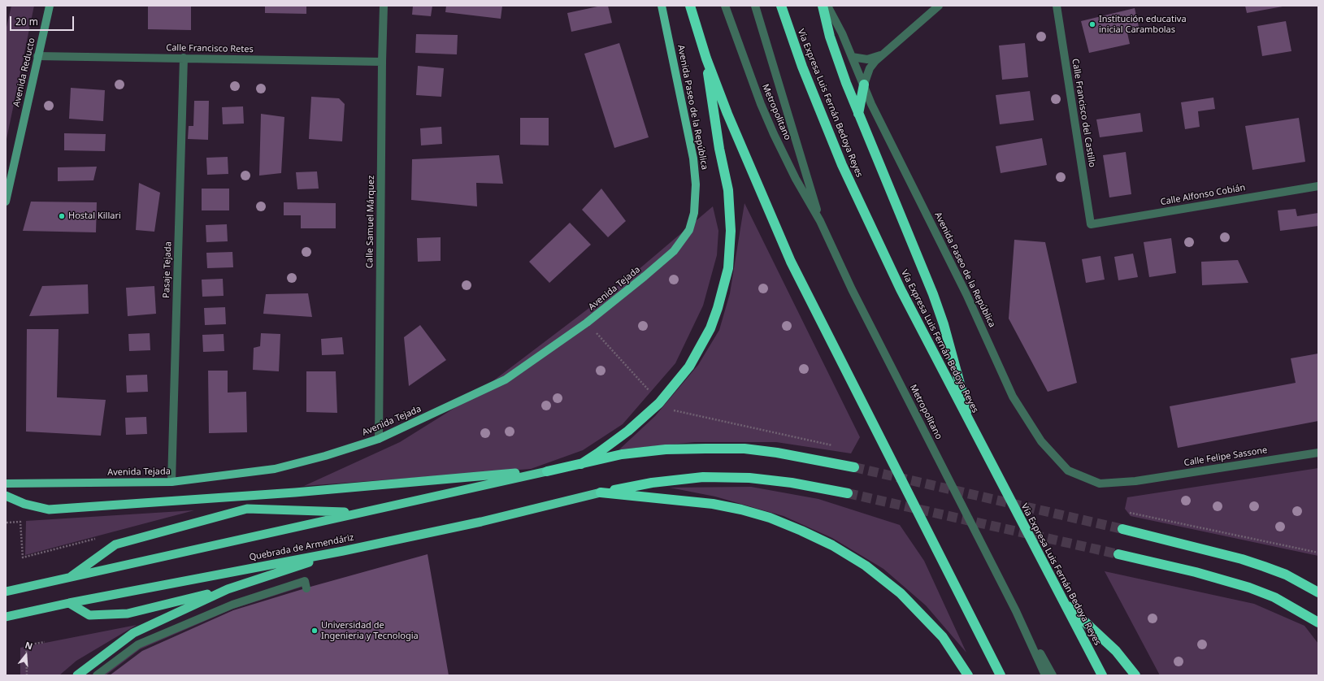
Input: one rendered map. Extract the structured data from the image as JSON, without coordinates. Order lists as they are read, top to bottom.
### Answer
{
  "streets": {
    "highway": ["Vía Expresa Luis Fernán Bedoya Reyes", "Quebrada de Armendáriz"],
    "main road": ["Avenida Reducto", "Avenida Paseo de la República", "Avenida Tejada"],
    "street": [
      "Calle Francisco Retes",
      "Metropolitano",
      "Calle Francisco del Castillo",
      "Calle Alfonso Cobián",
      "Calle Samuel Márquez",
      "Pasaje Tejada",
      "Calle Felipe Sassone"
    ]
  },
  "crossings": [
    ["Calle Francisco Retes", "Avenida Reducto"],
    ["Calle Francisco Retes", "Calle Samuel Márquez"],
    ["Calle Francisco Retes", "Pasaje Tejada"],
    ["Avenida Paseo de la República", "Avenida Tejada"],
    ["Avenida Paseo de la República", "Calle Felipe Sassone"],
    ["Calle Francisco del Castillo", "Calle Alfonso Cobián"],
    ["Calle Samuel Márquez", "Avenida Tejada"],
    ["Pasaje Tejada", "Avenida Tejada"]
  ],
  "places": ["Institución educativa inicial Carambolas", "Hostal Killari", "Universidad de Ingenieria y Tecnologia"],
  "scale_bar": "20 m",
  "north": "top"
}
